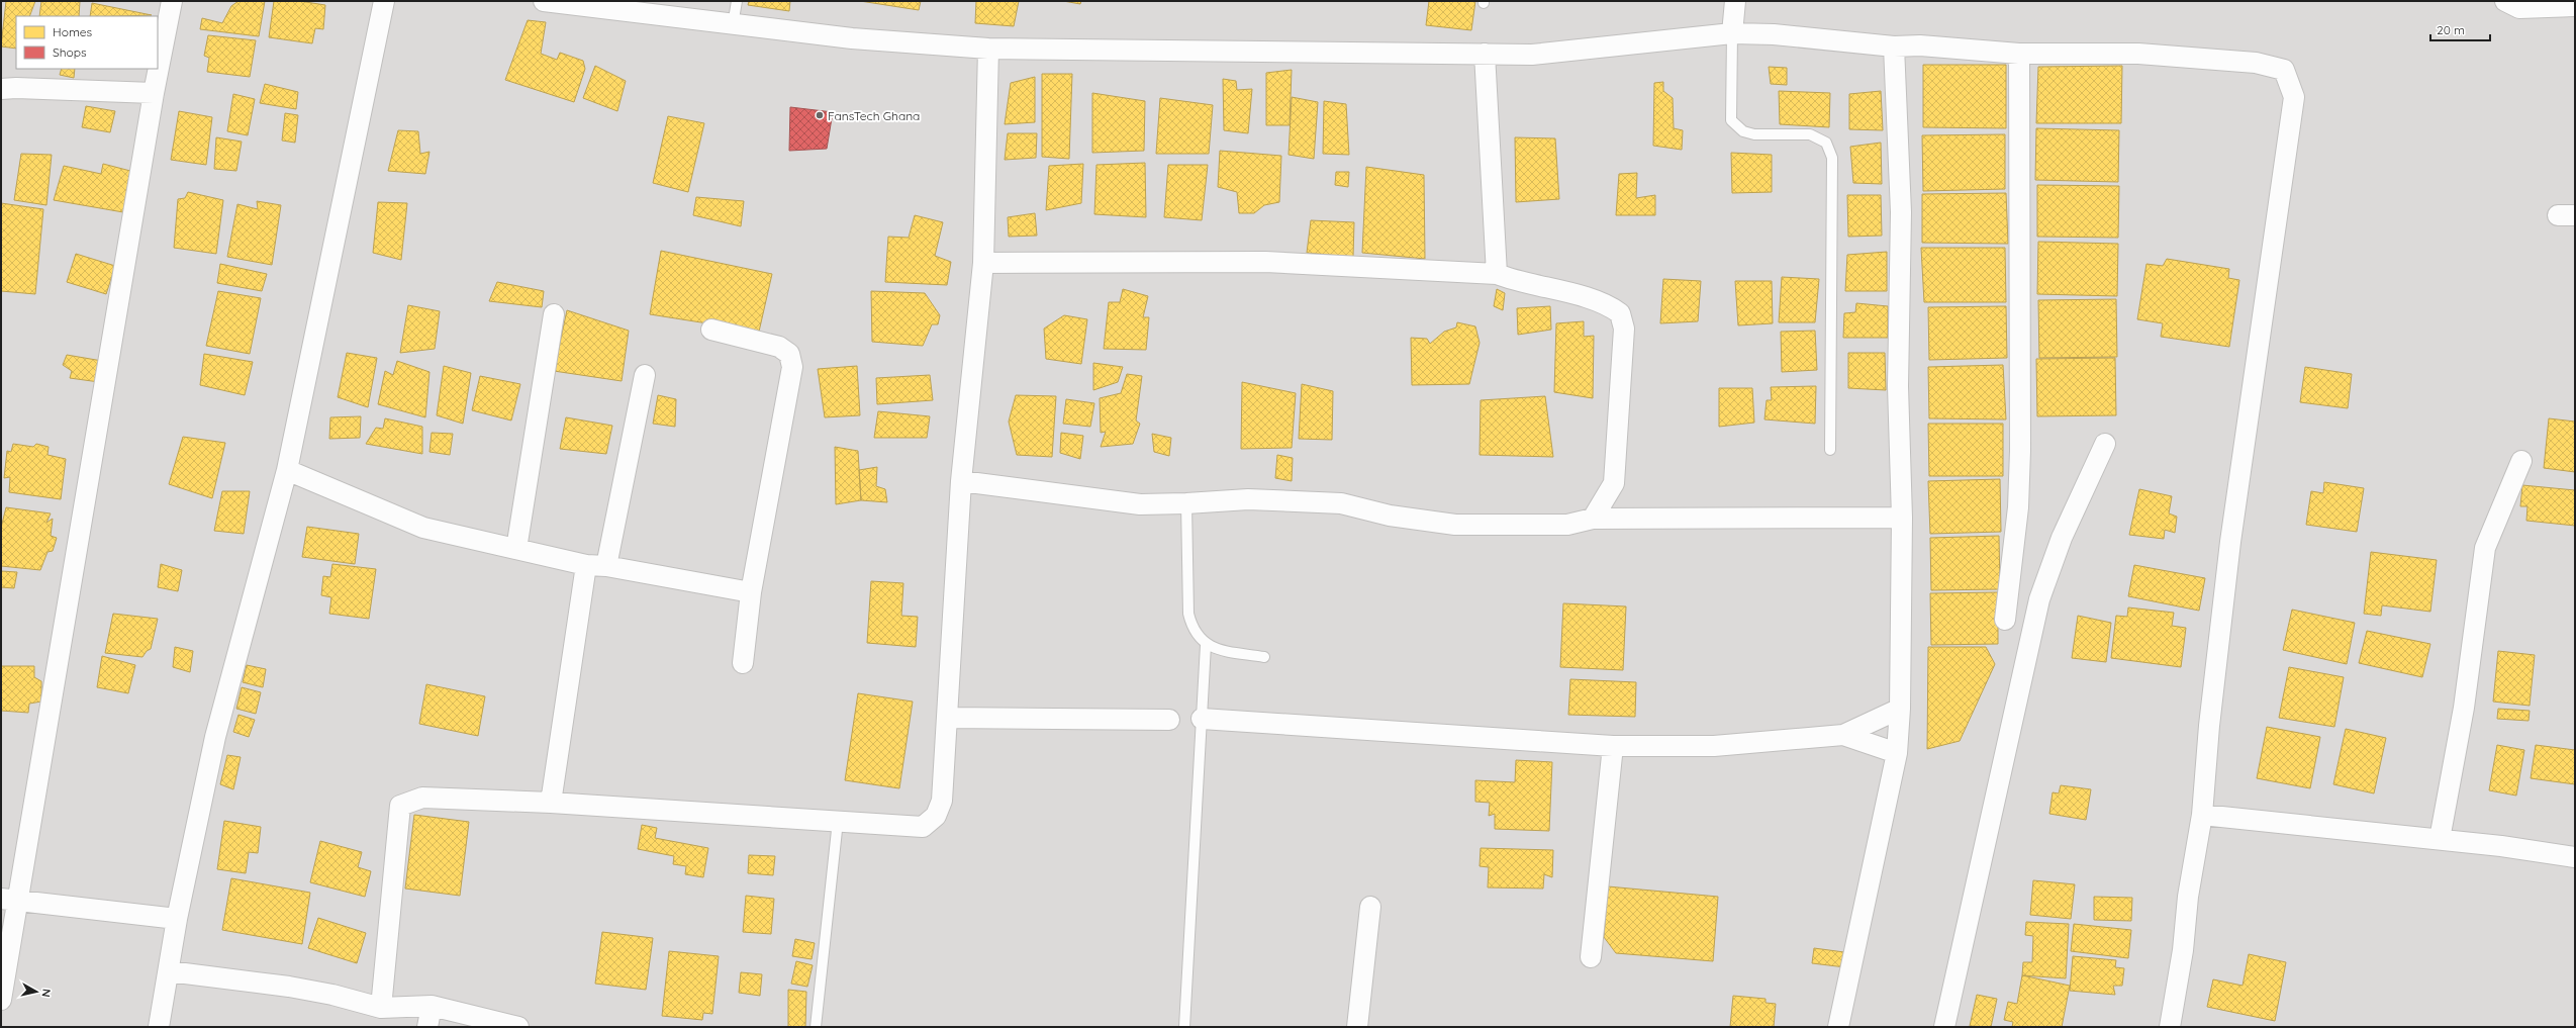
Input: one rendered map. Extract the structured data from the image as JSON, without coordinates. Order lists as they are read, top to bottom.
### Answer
{
  "places": ["FansTech Ghana"],
  "legend": ["Homes", "Shops"],
  "scale_bar": "20 m",
  "north": "right"
}
